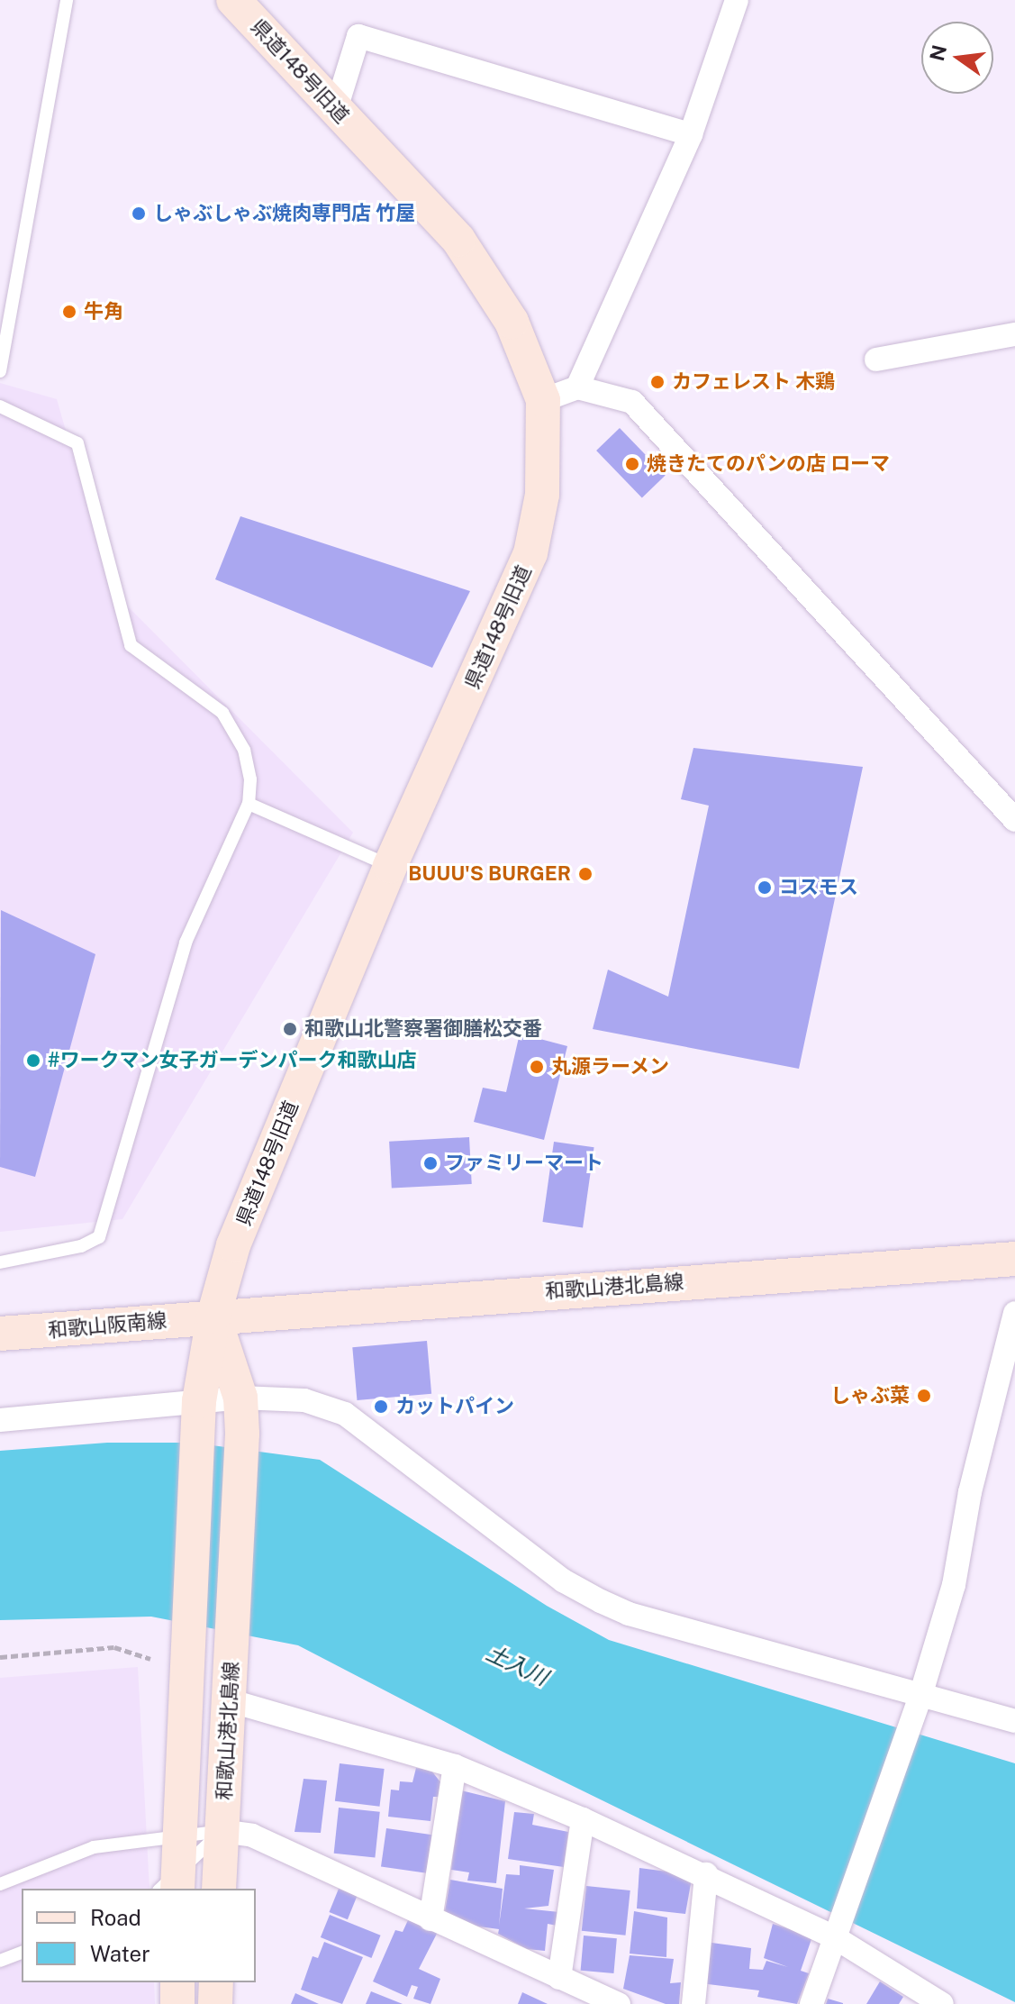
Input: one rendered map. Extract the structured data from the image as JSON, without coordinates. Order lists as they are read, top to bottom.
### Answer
{
  "streets": {
    "main road": ["県道148号旧道", "和歌山港北島線", "和歌山阪南線"]
  },
  "crossings": [
    ["県道148号旧道", "和歌山港北島線"],
    ["県道148号旧道", "和歌山阪南線"],
    ["和歌山港北島線", "和歌山阪南線"]
  ],
  "water": ["土入川"],
  "places": [
    "しゃぶしゃぶ焼肉専門店 竹屋",
    "牛角",
    "カフェレスト 木鶏",
    "焼きたてのパンの店 ローマ",
    "BUUU'S BURGER",
    "コスモス",
    "和歌山北警察署御膳松交番",
    "#ワークマン女子ガーデンパーク和歌山店",
    "丸源ラーメン",
    "ファミリーマート",
    "しゃぶ菜",
    "カットパイン"
  ],
  "legend": ["Road", "Water"],
  "north": "left"
}
